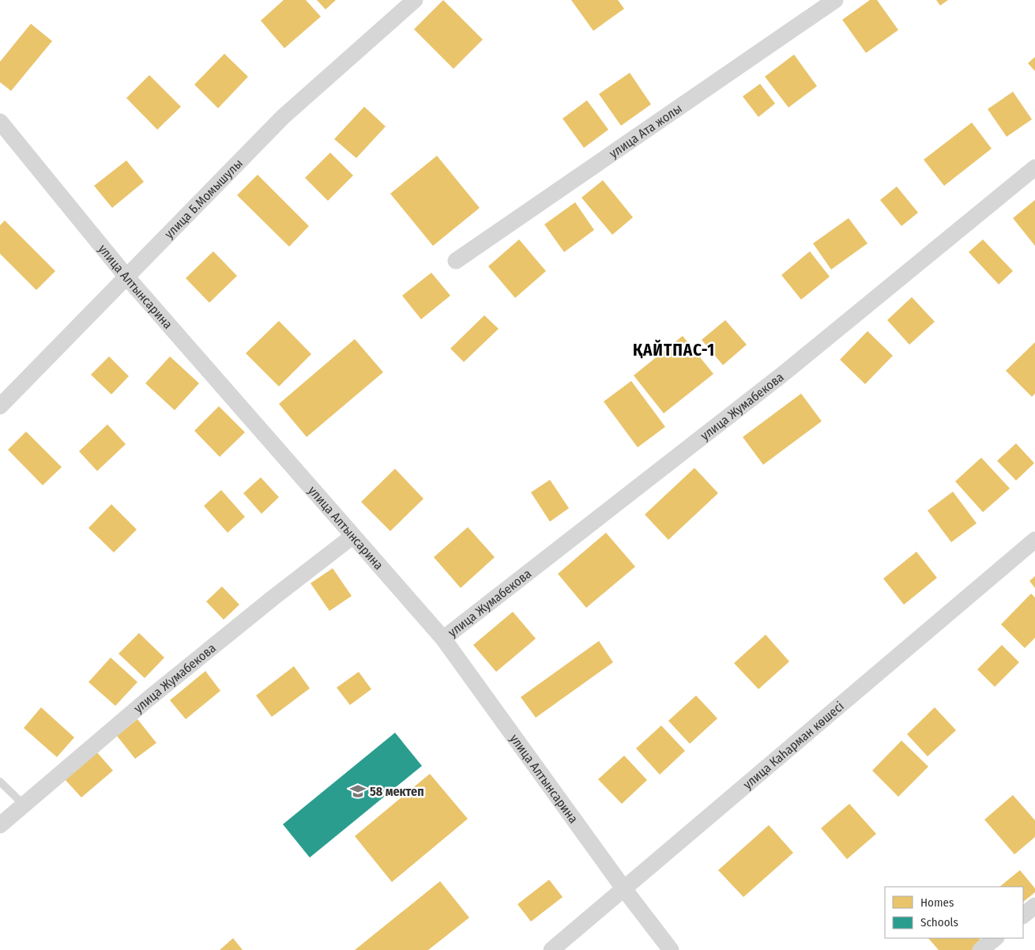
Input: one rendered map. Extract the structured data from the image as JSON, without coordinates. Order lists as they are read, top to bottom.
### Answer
{
  "streets": {
    "street": [
      "улица Ата жолы",
      "улица Б.Момышулы",
      "улица Алтынсарина",
      "улица Жумабекова",
      "улица Каһарман көшесі"
    ]
  },
  "crossings": [
    ["улица Б.Момышулы", "улица Алтынсарина"],
    ["улица Алтынсарина", "улица Жумабекова"],
    ["улица Алтынсарина", "улица Каһарман көшесі"]
  ],
  "districts": ["ҚАЙТПАС-1"],
  "places": {
    "school or university": ["58 мектеп"]
  },
  "legend": ["Homes", "Schools"]
}
